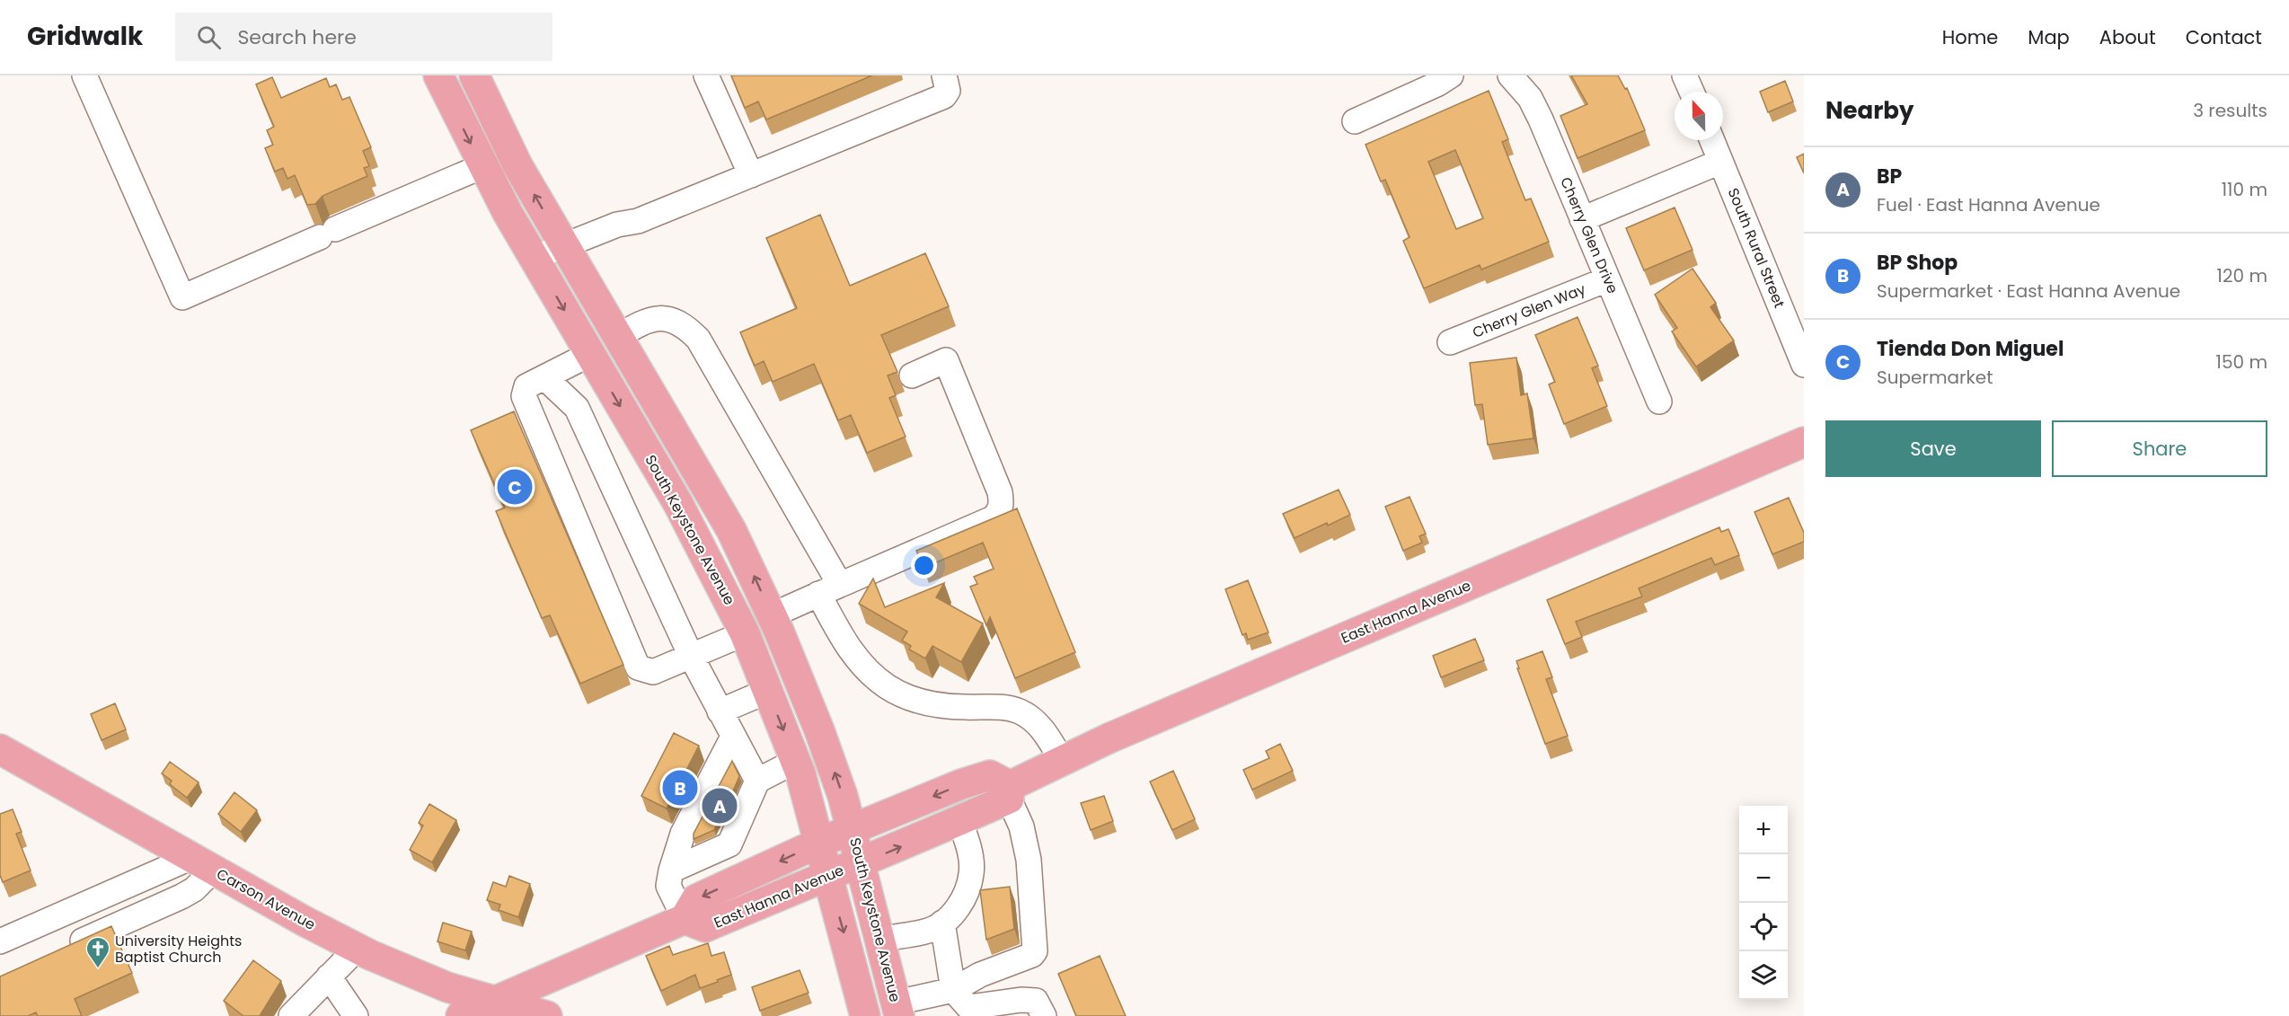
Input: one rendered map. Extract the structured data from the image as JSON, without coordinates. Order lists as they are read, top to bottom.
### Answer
{
  "streets": {
    "main road": ["South Keystone Avenue", "East Hanna Avenue", "Carson Avenue"],
    "street": ["Cherry Glen Drive", "South Rural Street", "Cherry Glen Way"]
  },
  "crossings": [
    ["Cherry Glen Drive", "Cherry Glen Way"],
    ["South Keystone Avenue", "East Hanna Avenue"]
  ],
  "places": {
    "church": ["University Heights Baptist Church"]
  },
  "north": "top",
  "page": {
    "header": "Gridwalk",
    "search": "Search here",
    "nav": [
      "Home",
      "Map",
      "About",
      "Contact"
    ],
    "heading": ["Nearby", "3 results"],
    "list": [
      {
        "mark": "A",
        "name": "BP",
        "note": "Fuel · East Hanna Avenue",
        "value": "110 m"
      },
      {
        "mark": "B",
        "name": "BP Shop",
        "note": "Supermarket · East Hanna Avenue",
        "value": "120 m"
      },
      {
        "mark": "C",
        "name": "Tienda Don Miguel",
        "note": "Supermarket",
        "value": "150 m"
      }
    ],
    "buttons": ["Save", "Share"],
    "pins": ["C", "B", "A"],
    "map_buttons": ["+", "−"]
  }
}
